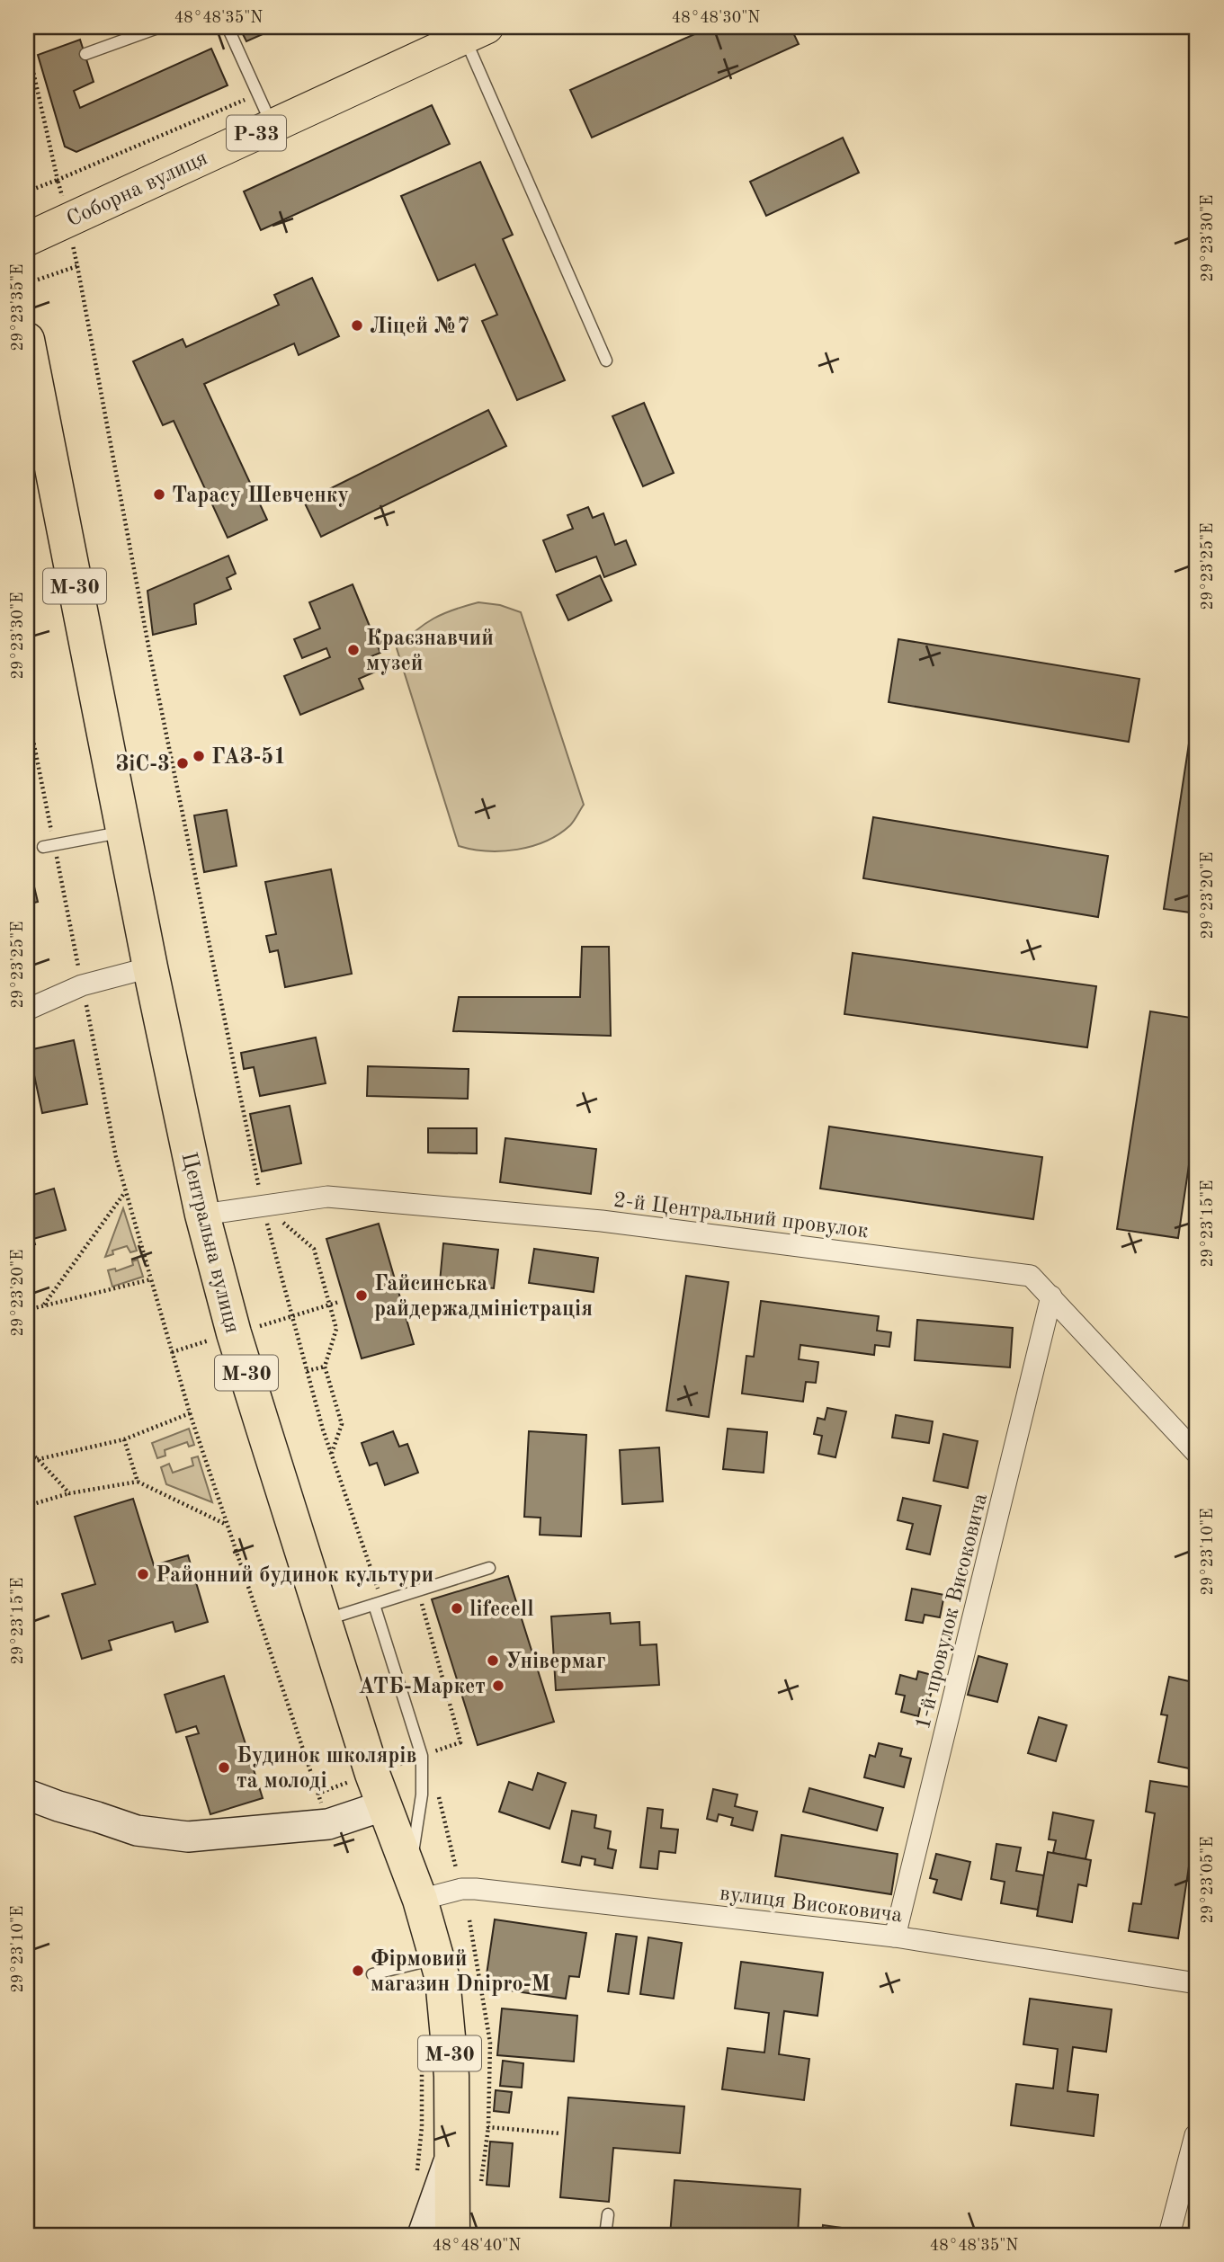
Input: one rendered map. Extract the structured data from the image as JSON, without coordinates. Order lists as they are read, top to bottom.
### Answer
{
  "streets": {
    "highway": ["М-30", "Центральна вулиця"],
    "main road": ["Р-33", "Соборна вулиця"],
    "street": ["2-й Центральний провулок", "1-й провулок Високовича", "вулиця Високовича"]
  },
  "crossings": [
    ["М-30", "Центральна вулиця"],
    ["2-й Центральний провулок", "Центральна вулиця"],
    ["2-й Центральний провулок", "1-й провулок Високовича"],
    ["Центральна вулиця", "вулиця Високовича"],
    ["1-й провулок Високовича", "вулиця Високовича"]
  ],
  "places": [
    "Ліцей №7",
    "Тарасу Шевченку",
    "Краєзнавчий музей",
    "ГАЗ-51",
    "ЗіС-3",
    "Гайсинська райдержадміністрація",
    "Районний будинок культури",
    "lifecell",
    "Універмаг",
    "АТБ-Маркет",
    "Будинок школярів та молоді",
    "Фірмовий магазин Dnipro-M"
  ],
  "coordinates": [
    "48°48'35\"N",
    "48°48'30\"N",
    "29°23'30\"E",
    "29°23'35\"E",
    "29°23'25\"E",
    "29°23'20\"E",
    "29°23'15\"E",
    "29°23'10\"E",
    "29°23'05\"E",
    "48°48'40\"N"
  ]
}
